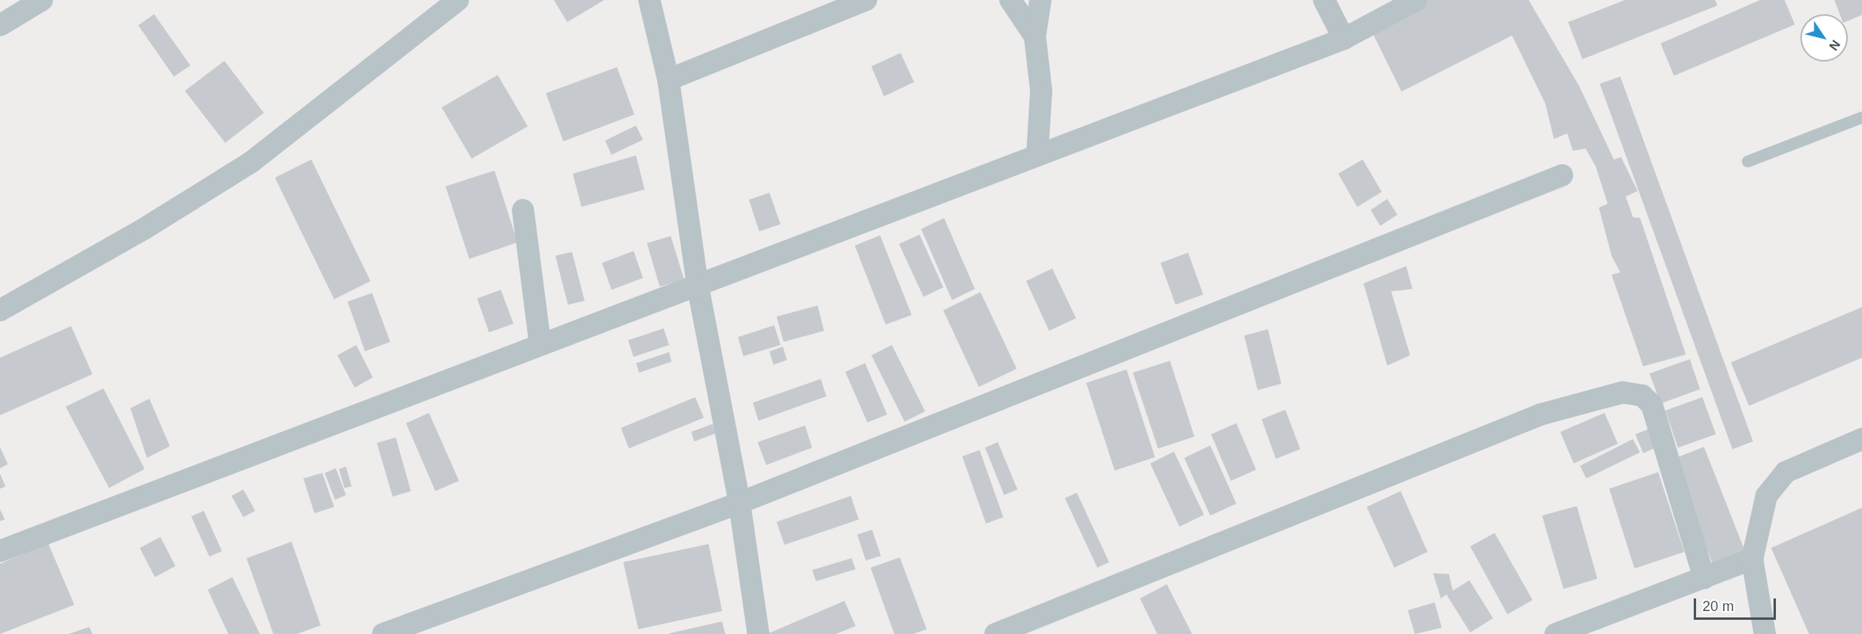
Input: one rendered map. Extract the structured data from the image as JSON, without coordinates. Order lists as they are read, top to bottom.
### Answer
{
  "scale_bar": "20 m",
  "north": "bottom right"
}
